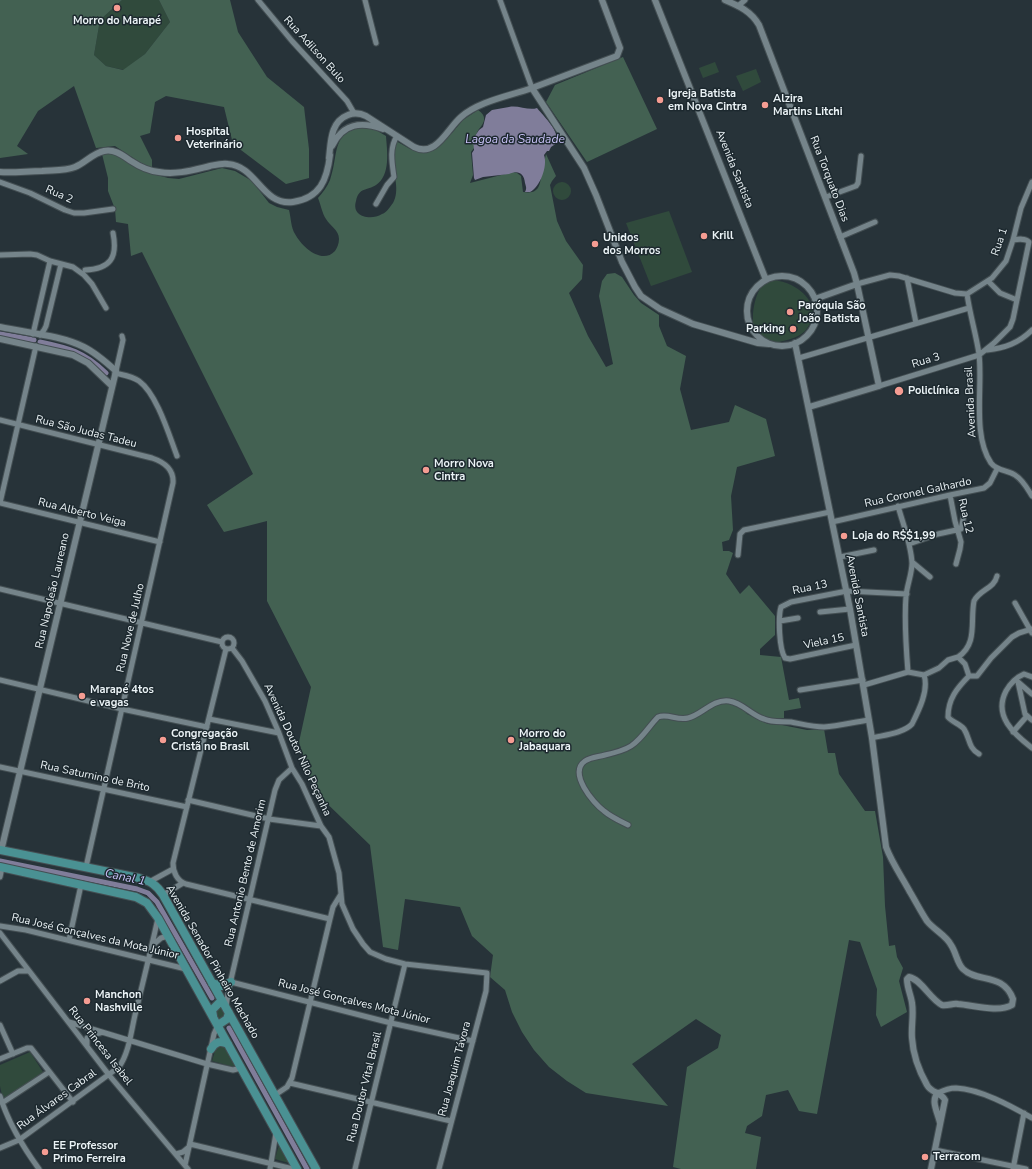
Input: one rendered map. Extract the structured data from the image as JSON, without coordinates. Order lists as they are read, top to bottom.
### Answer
{
  "streets": {
    "main road": ["Avenida Senador Pinheiro Machado"],
    "street": [
      "Rua Adilson Bulo",
      "Avenida Santista",
      "Rua Torquato Dias",
      "Rua 2",
      "Rua 1",
      "Rua 3",
      "Avenida Brasil",
      "Rua São Judas Tadeu",
      "Rua Coronel Galhardo",
      "Rua Alberto Veiga",
      "Rua 12",
      "Rua 13",
      "Rua Napoleão Laureano",
      "Rua Nove de Julho",
      "Viela 15",
      "Avenida Doutor Nilo Peçanha",
      "Rua Saturnino de Brito",
      "Rua Antonio Bento de Amorim",
      "Rua José Gonçalves da Mota Júnior",
      "Rua José Gonçalves Mota Júnior",
      "Rua Princesa Isabel",
      "Rua Joaquim Távora",
      "Rua Doutor Vital Brasil",
      "Rua Álvares Cabral"
    ]
  },
  "crossings": [
    ["Avenida Santista", "Rua Coronel Galhardo"],
    ["Avenida Santista", "Rua 13"],
    ["Avenida Santista", "Viela 15"],
    ["Rua Torquato Dias", "Rua 3"],
    ["Rua 1", "Rua 3"],
    ["Rua 1", "Avenida Brasil"],
    ["Rua 3", "Avenida Brasil"],
    ["Avenida Brasil", "Rua Coronel Galhardo"],
    ["Rua São Judas Tadeu", "Rua Napoleão Laureano"],
    ["Rua São Judas Tadeu", "Rua Nove de Julho"],
    ["Rua Coronel Galhardo", "Rua 12"],
    ["Rua Alberto Veiga", "Rua Napoleão Laureano"],
    ["Rua Alberto Veiga", "Rua Nove de Julho"],
    ["Rua 13", "Viela 15"],
    ["Rua Napoleão Laureano", "Rua Saturnino de Brito"],
    ["Rua Napoleão Laureano", "Avenida Senador Pinheiro Machado"],
    ["Rua Nove de Julho", "Rua Saturnino de Brito"],
    ["Rua Nove de Julho", "Avenida Senador Pinheiro Machado"],
    ["Avenida Doutor Nilo Peçanha", "Rua Antonio Bento de Amorim"],
    ["Avenida Doutor Nilo Peçanha", "Rua Joaquim Távora"],
    ["Avenida Doutor Nilo Peçanha", "Rua Doutor Vital Brasil"],
    ["Rua Antonio Bento de Amorim", "Avenida Senador Pinheiro Machado"],
    ["Rua Antonio Bento de Amorim", "Rua José Gonçalves Mota Júnior"],
    ["Rua José Gonçalves da Mota Júnior", "Rua Álvares Cabral"],
    ["Rua José Gonçalves Mota Júnior", "Rua Joaquim Távora"],
    ["Rua José Gonçalves Mota Júnior", "Rua Doutor Vital Brasil"],
    ["Rua Princesa Isabel", "Rua Álvares Cabral"]
  ],
  "water": ["Lagoa da Saudade", "Canal 1"],
  "places": [
    "Morro do Marapé",
    "Igreja Batista em Nova Cintra",
    "Alzira Martins Litchi",
    "Hospital Veterinário",
    "Krill",
    "Unidos dos Morros",
    "Paróquia São João Batista",
    "Parking",
    "Policlínica",
    "Morro Nova Cintra",
    "Loja do R$$1,99",
    "Marapé 4tos e vagas",
    "Congregação Cristã no Brasil",
    "Morro do Jabaquara",
    "Manchon Nashville",
    "EE Professor Primo Ferreira",
    "Terracom"
  ]
}
